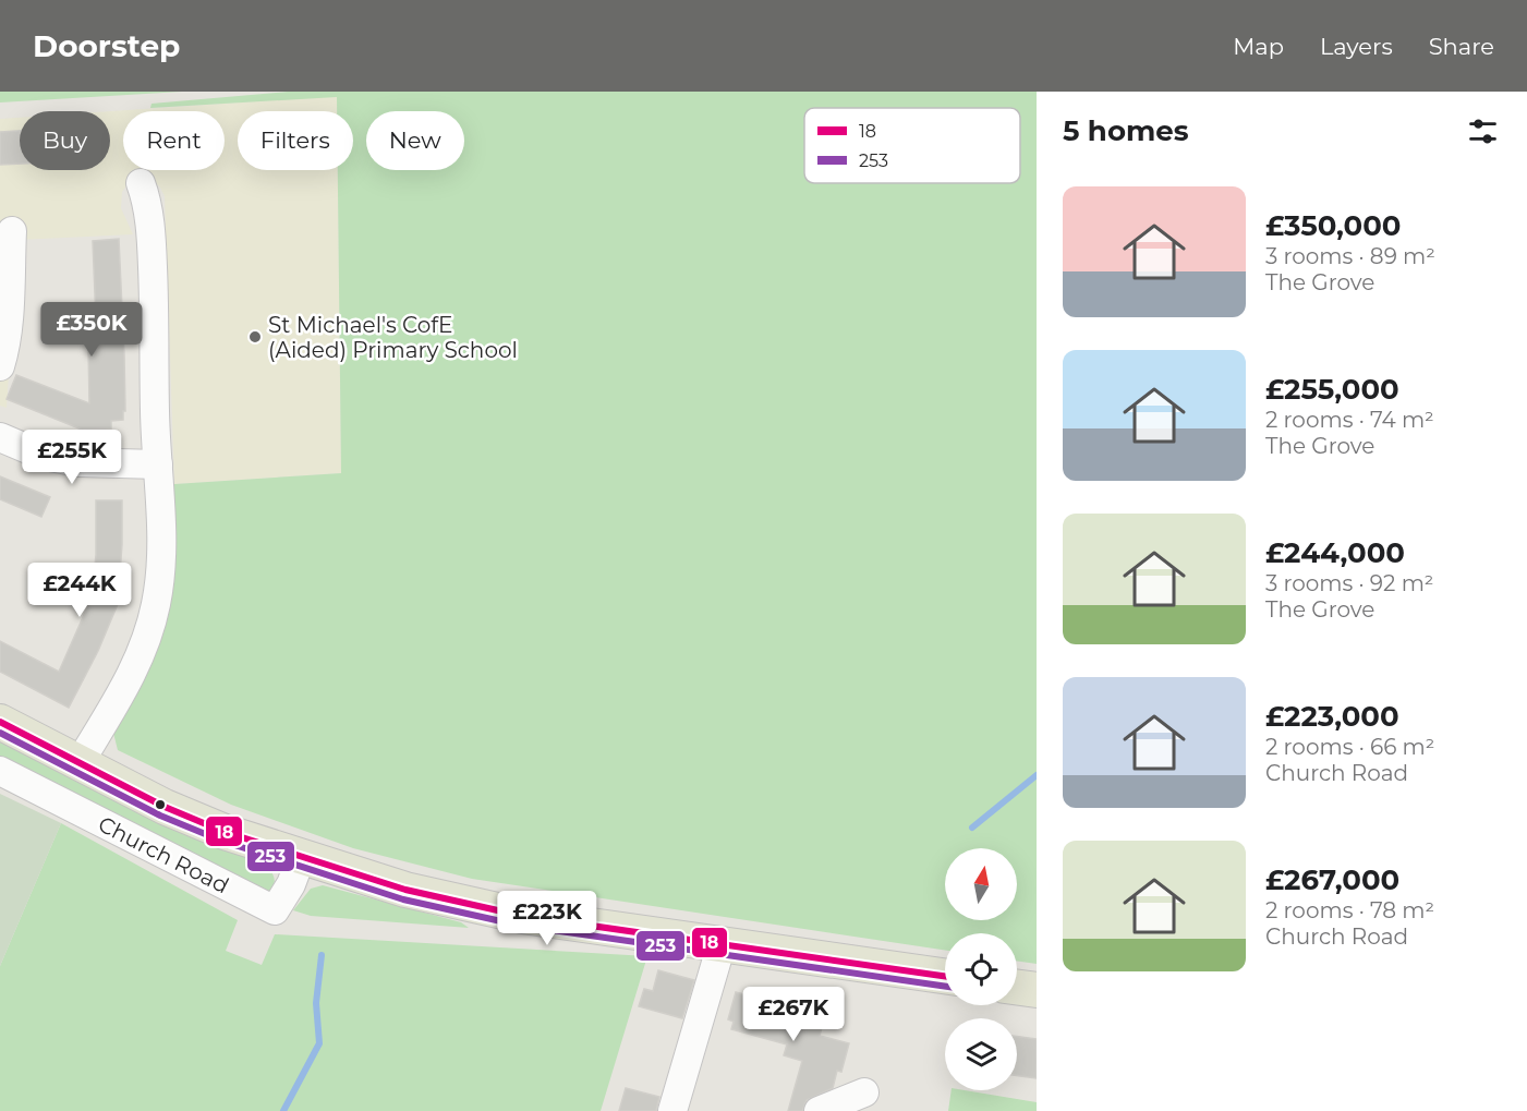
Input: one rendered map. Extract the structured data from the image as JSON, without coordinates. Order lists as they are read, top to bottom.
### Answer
{
  "streets": {
    "main road": ["Church Road"]
  },
  "places": ["St Michael's CofE (Aided) Primary School"],
  "lines": ["transit line 18", "transit line 253"],
  "legend": ["18", "253"],
  "north": "top",
  "page": {
    "header": "Doorstep",
    "nav": ["Map", "Layers", "Share"],
    "heading": "5 homes",
    "chip": [
      "Buy",
      "Rent",
      "Filters",
      "New"
    ],
    "list": [
      {
        "name": "£350,000",
        "note": "3 rooms · 89 m² · The Grove"
      },
      {
        "name": "£255,000",
        "note": "2 rooms · 74 m² · The Grove"
      },
      {
        "name": "£244,000",
        "note": "3 rooms · 92 m² · The Grove"
      },
      {
        "name": "£223,000",
        "note": "2 rooms · 66 m² · Church Road"
      },
      {
        "name": "£267,000",
        "note": "2 rooms · 78 m² · Church Road"
      }
    ],
    "price": [
      "£350K",
      "£255K",
      "£244K",
      "£223K",
      "£267K"
    ]
  }
}
